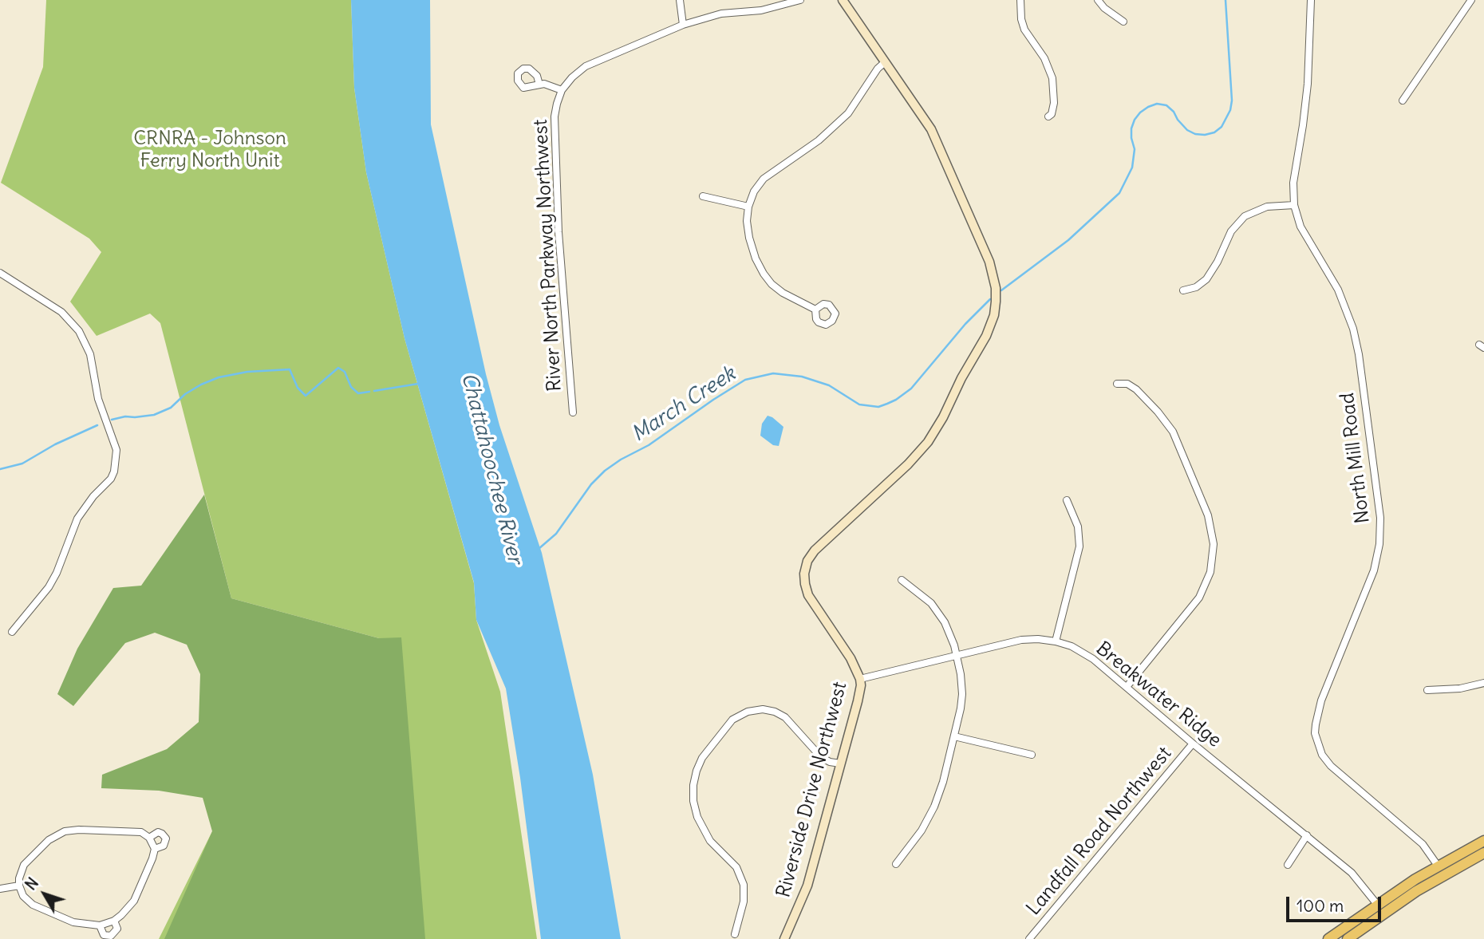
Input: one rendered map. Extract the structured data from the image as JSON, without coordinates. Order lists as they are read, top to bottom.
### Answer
{
  "streets": {
    "street": [
      "River North Parkway Northwest",
      "North Mill Road",
      "Breakwater Ridge",
      "Riverside Drive Northwest",
      "Landfall Road Northwest"
    ]
  },
  "crossings": [
    ["Breakwater Ridge", "Riverside Drive Northwest"],
    ["Breakwater Ridge", "Landfall Road Northwest"]
  ],
  "water": ["March Creek", "Chattahoochee River"],
  "parks": ["CRNRA - Johnson Ferry North Unit"],
  "scale_bar": "100 m",
  "north": "top left"
}
